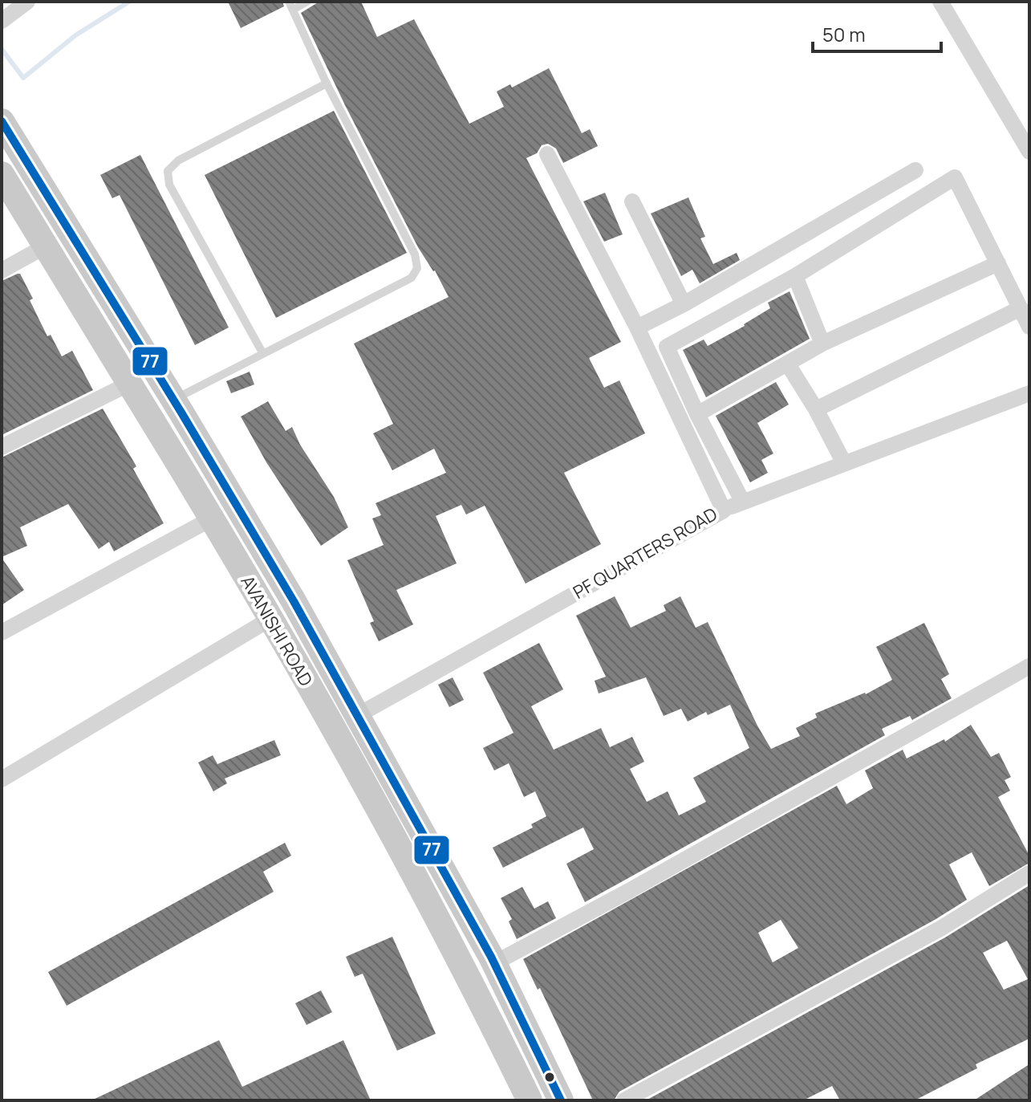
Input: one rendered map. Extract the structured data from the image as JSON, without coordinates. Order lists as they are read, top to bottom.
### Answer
{
  "streets": {
    "main road": ["AVANISHI ROAD"],
    "street": ["PF QUARTERS ROAD"]
  },
  "lines": ["transit line 77"],
  "scale_bar": "50 m"
}
